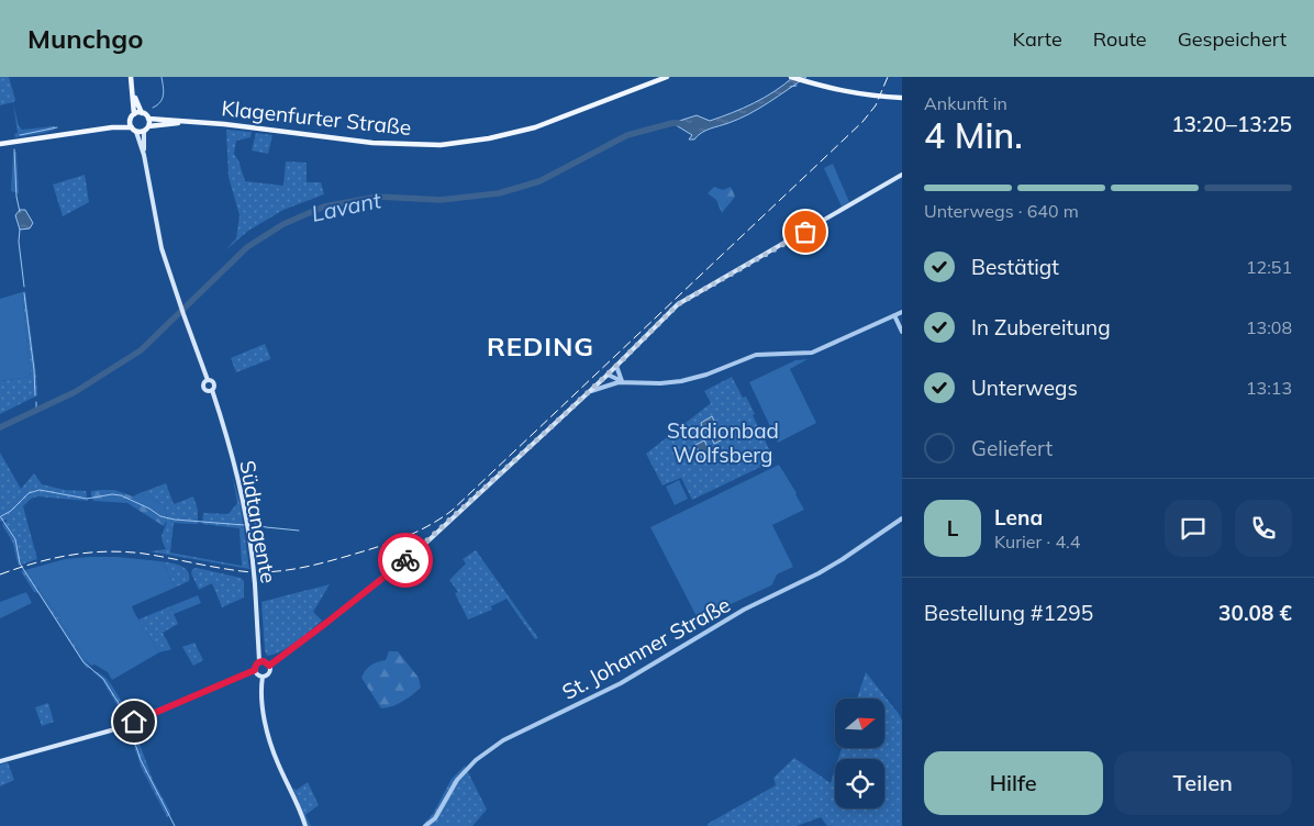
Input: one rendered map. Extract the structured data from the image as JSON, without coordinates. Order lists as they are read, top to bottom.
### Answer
{
  "streets": {
    "main road": ["Klagenfurter Straße", "Südtangente"],
    "street": ["St. Johanner Straße"]
  },
  "crossings": [
    ["Klagenfurter Straße", "Südtangente"]
  ],
  "districts": ["REDING"],
  "water": ["Lavant"],
  "parks": ["Stadionbad Wolfsberg"],
  "north": "right",
  "page": {
    "header": "Munchgo",
    "nav": ["Karte", "Route", "Gespeichert"],
    "heading": ["4 Min.", "Ankunft in", "13:20–13:25"],
    "panel": [
      "Lena",
      "Kurier · 4.4",
      "Bestellung #1295",
      "30.08 €"
    ],
    "bar": "Unterwegs · 640 m",
    "list": [
      ["Bestätigt", "12:51"],
      ["In Zubereitung", "13:08"],
      ["Unterwegs", "13:13"],
      "Geliefert"
    ],
    "round": "L",
    "buttons": ["Hilfe", "Teilen"]
  }
}
